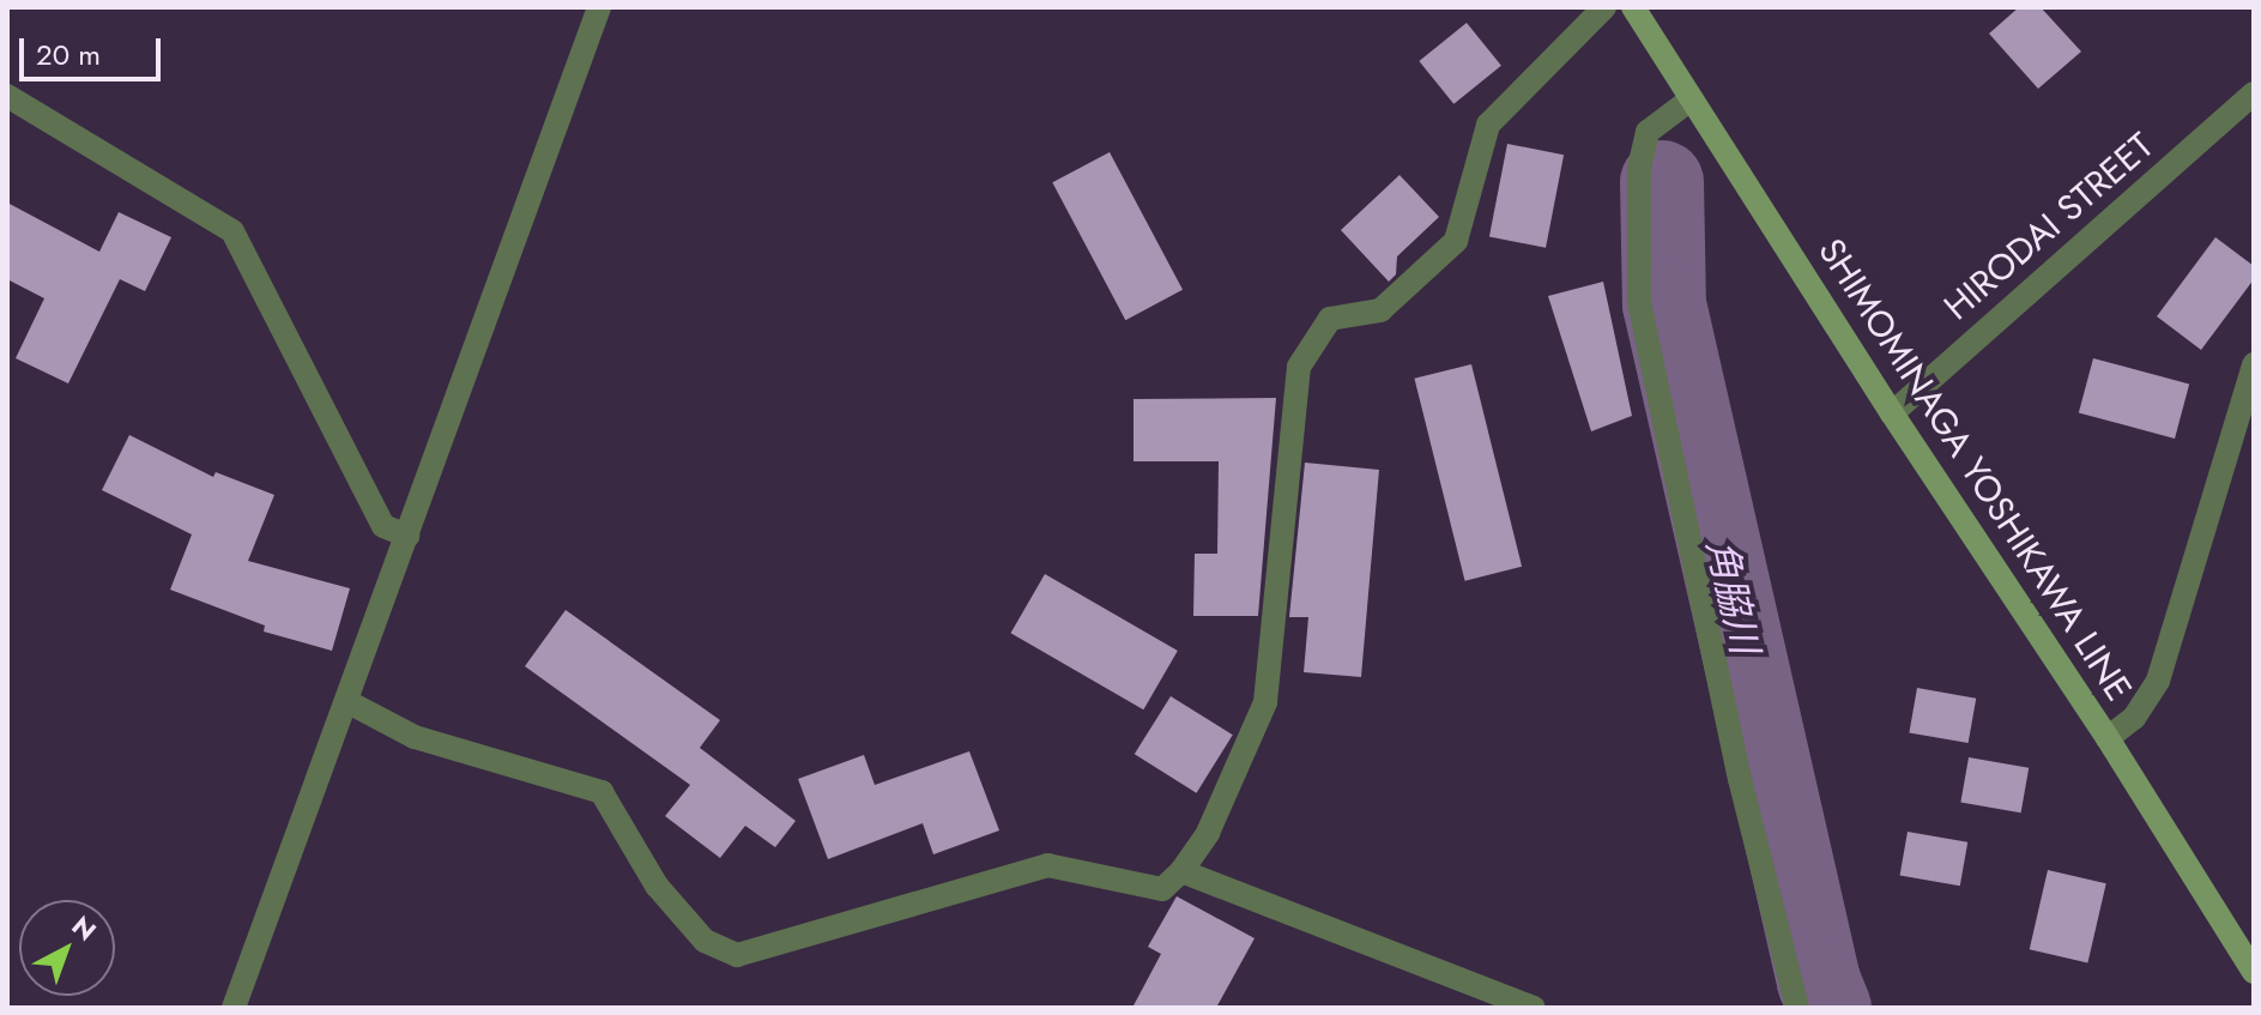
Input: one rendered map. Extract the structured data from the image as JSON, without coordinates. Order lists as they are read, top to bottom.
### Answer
{
  "streets": {
    "main road": ["SHIMOMINAGA YOSHIKAWA LINE"],
    "street": ["HIRODAI STREET"]
  },
  "crossings": [
    ["HIRODAI STREET", "SHIMOMINAGA YOSHIKAWA LINE"]
  ],
  "water": ["角脇川"],
  "scale_bar": "20 m",
  "north": "top right"
}
